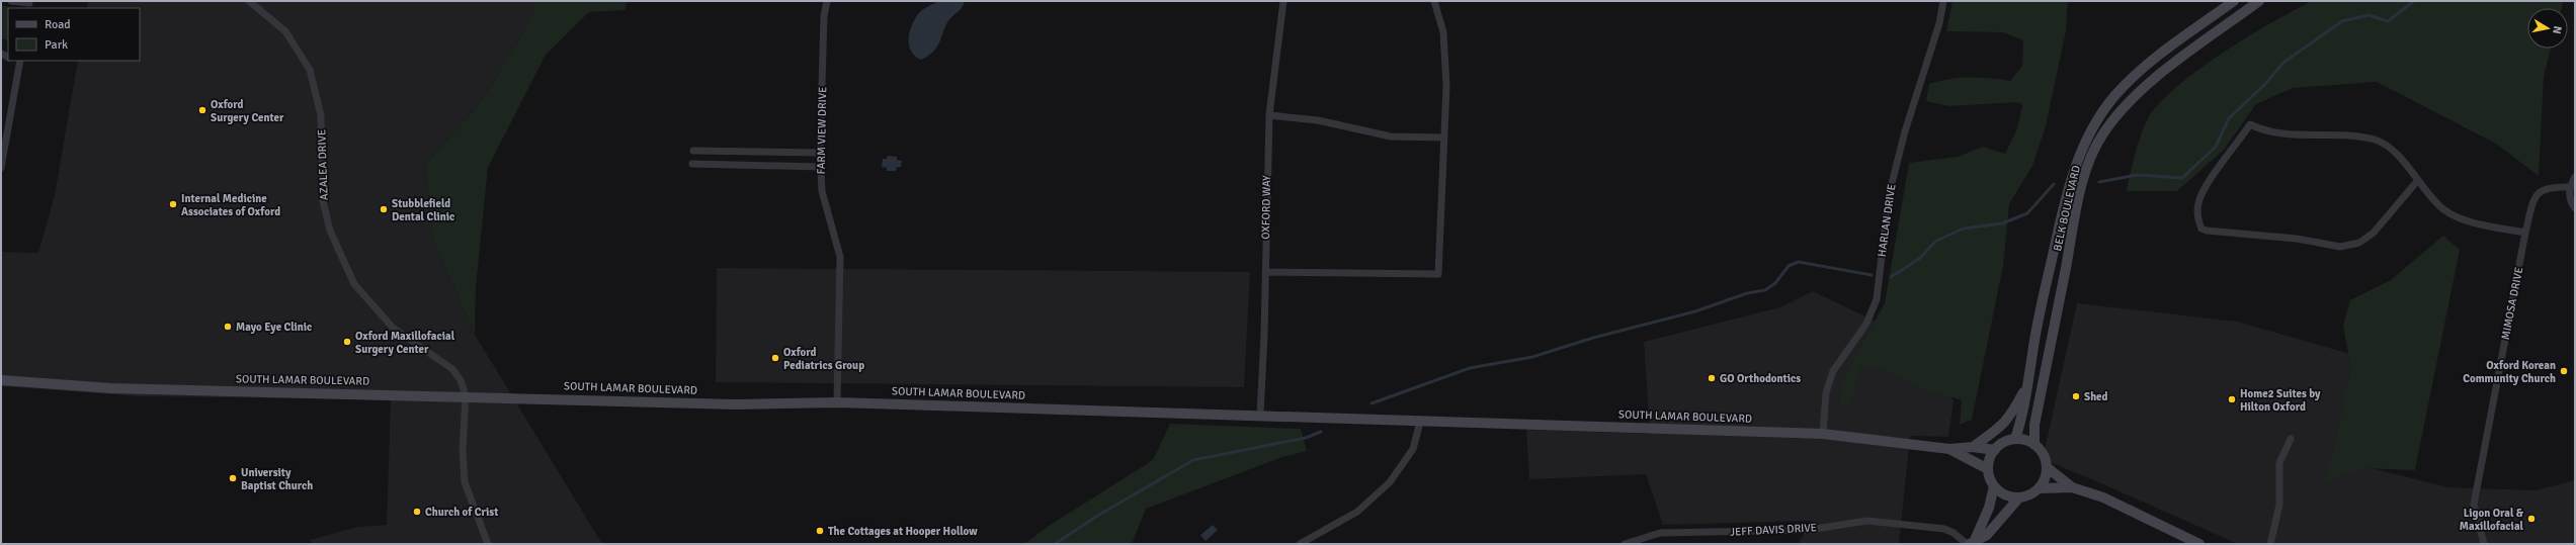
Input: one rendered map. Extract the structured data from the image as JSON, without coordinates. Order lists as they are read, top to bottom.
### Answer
{
  "streets": {
    "street": [
      "FARM VIEW DRIVE",
      "AZALEA DRIVE",
      "OXFORD WAY",
      "BELK BOULEVARD",
      "HARLAN DRIVE",
      "MIMOSA DRIVE",
      "SOUTH LAMAR BOULEVARD",
      "JEFF DAVIS DRIVE"
    ]
  },
  "crossings": [
    ["FARM VIEW DRIVE", "SOUTH LAMAR BOULEVARD"],
    ["AZALEA DRIVE", "SOUTH LAMAR BOULEVARD"],
    ["OXFORD WAY", "SOUTH LAMAR BOULEVARD"],
    ["BELK BOULEVARD", "SOUTH LAMAR BOULEVARD"],
    ["HARLAN DRIVE", "SOUTH LAMAR BOULEVARD"]
  ],
  "places": [
    "Oxford Surgery Center",
    "Internal Medicine Associates of Oxford",
    "Stubblefield Dental Clinic",
    "Mayo Eye Clinic",
    "Oxford Maxillofacial Surgery Center",
    "Oxford Pediatrics Group",
    "Oxford Korean Community Church",
    "GO Orthodontics",
    "Shed",
    "Home2 Suites by Hilton Oxford",
    "University Baptist Church",
    "Church of Crist",
    "Ligon Oral & Maxillofacial",
    "The Cottages at Hooper Hollow"
  ],
  "legend": ["Road", "Park"],
  "north": "right"
}
